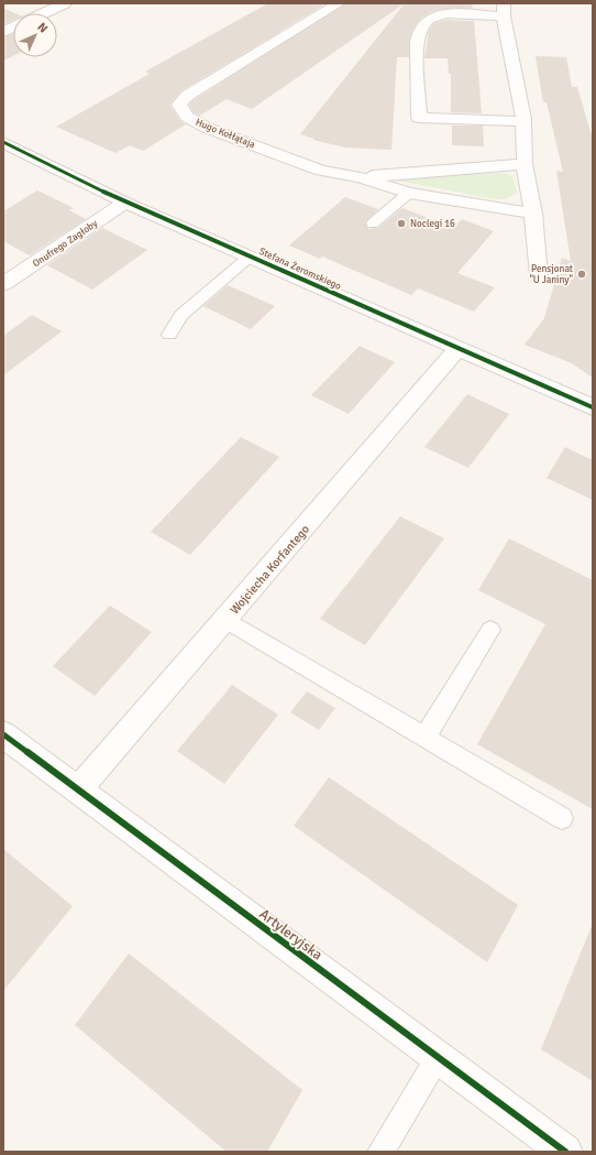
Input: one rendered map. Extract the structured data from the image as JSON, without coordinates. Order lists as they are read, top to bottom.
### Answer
{
  "streets": {
    "street": [
      "Hugo Kołłątaja",
      "Onufrego Zagłoby",
      "Stefana Żeromskiego",
      "Wojciecha Korfantego",
      "Artyleryjska"
    ]
  },
  "crossings": [
    ["Onufrego Zagłoby", "Stefana Żeromskiego"],
    ["Stefana Żeromskiego", "Wojciecha Korfantego"],
    ["Wojciecha Korfantego", "Artyleryjska"]
  ],
  "places": ["Noclegi 16", "Pensjonat \"U Janiny\""],
  "north": "top right"
}
